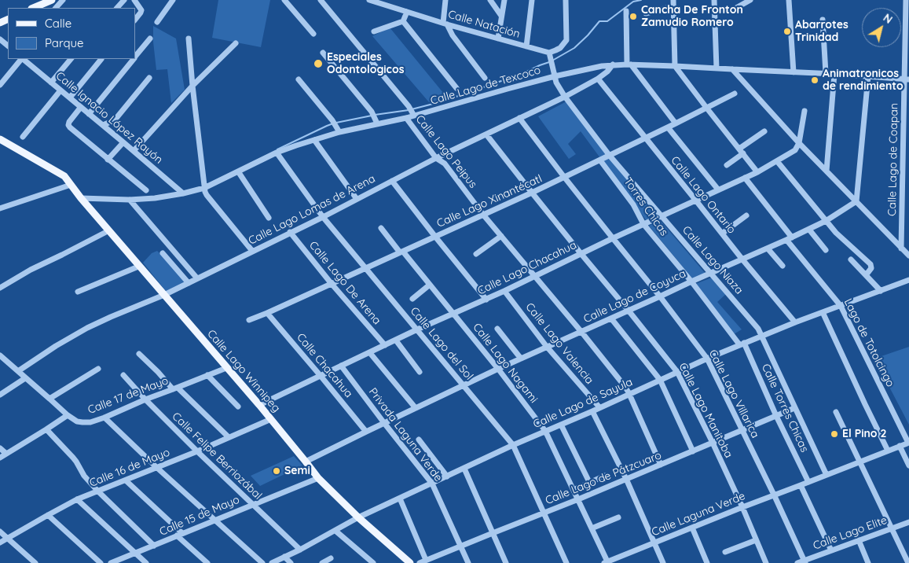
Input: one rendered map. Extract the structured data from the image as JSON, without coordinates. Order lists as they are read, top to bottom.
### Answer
{
  "streets": {
    "main road": ["Calle Lago Winnipeg"],
    "street": [
      "Calle Natación",
      "Calle Lago de Texcoco",
      "Calle Ignacio López Rayón",
      "Calle Lago Peipus",
      "Calle Lago de Coapan",
      "Calle Lago Ontario",
      "Calle Lago Xinantécatl",
      "Torres Chicas",
      "Calle Lago Lomas de Arena",
      "Calle Lago Niaza",
      "Calle Lago Chacahua",
      "Calle Lago De Arena",
      "Calle Lago de Coyuca",
      "Lago de Totolcingo",
      "Calle Lago del Sol",
      "Calle Lago Valencia",
      "Calle Lago Nagami",
      "Calle Chacahua",
      "Calle Lago Villarica",
      "Calle 17 de Mayo",
      "Calle Lago de Sayula",
      "Calle Torres Chicas",
      "Calle Lago Manitoba",
      "Privada Laguna Verde",
      "Calle Felipe Berriozábal",
      "Calle 16 de Mayo",
      "Calle Lago de Pátzcuaro",
      "Calle Laguna Verde",
      "Calle 15 de Mayo",
      "Calle Lago Elite"
    ]
  },
  "crossings": [
    ["Calle Natación", "Calle Lago Niaza"],
    ["Calle Lago de Texcoco", "Calle Ignacio López Rayón"],
    ["Calle Lago de Texcoco", "Calle Lago Peipus"],
    ["Calle Lago de Texcoco", "Calle Lago de Coapan"],
    ["Calle Lago de Texcoco", "Calle Lago Lomas de Arena"],
    ["Calle Lago de Texcoco", "Calle Lago Niaza"],
    ["Calle Lago de Texcoco", "Calle Lago del Sol"],
    ["Calle Lago de Texcoco", "Calle Lago Winnipeg"],
    ["Calle Lago Peipus", "Calle Lago Xinantécatl"],
    ["Calle Lago Peipus", "Calle Lago Lomas de Arena"],
    ["Calle Lago Peipus", "Calle Lago Chacahua"],
    ["Calle Lago Peipus", "Calle Lago de Coyuca"],
    ["Calle Lago Peipus", "Calle Lago de Sayula"],
    ["Calle Lago Peipus", "Calle Lago de Pátzcuaro"],
    ["Calle Lago Ontario", "Calle Lago Xinantécatl"],
    ["Calle Lago Ontario", "Calle Lago Lomas de Arena"],
    ["Calle Lago Ontario", "Calle Lago Chacahua"],
    ["Calle Lago Ontario", "Calle Lago de Coyuca"],
    ["Calle Lago Ontario", "Calle Lago de Sayula"],
    ["Calle Lago Xinantécatl", "Torres Chicas"],
    ["Calle Lago Xinantécatl", "Calle Lago Niaza"],
    ["Calle Lago Xinantécatl", "Calle Lago De Arena"],
    ["Calle Lago Xinantécatl", "Calle Lago del Sol"],
    ["Calle Lago Xinantécatl", "Calle Lago Nagami"],
    ["Calle Lago Xinantécatl", "Calle Chacahua"],
    ["Calle Lago Xinantécatl", "Calle Lago Villarica"],
    ["Calle Lago Xinantécatl", "Calle Lago Manitoba"],
    ["Torres Chicas", "Calle Lago Chacahua"],
    ["Torres Chicas", "Calle Lago de Coyuca"],
    ["Torres Chicas", "Calle Torres Chicas"],
    ["Calle Lago Lomas de Arena", "Calle Lago Niaza"],
    ["Calle Lago Lomas de Arena", "Calle Lago De Arena"],
    ["Calle Lago Lomas de Arena", "Calle Lago del Sol"],
    ["Calle Lago Lomas de Arena", "Calle Lago Winnipeg"],
    ["Calle Lago Lomas de Arena", "Calle Lago Villarica"],
    ["Calle Lago Lomas de Arena", "Calle Lago Manitoba"],
    ["Calle Lago Niaza", "Calle Lago Chacahua"],
    ["Calle Lago Niaza", "Calle Lago de Coyuca"],
    ["Calle Lago Niaza", "Calle Lago de Sayula"],
    ["Calle Lago Niaza", "Calle Lago de Pátzcuaro"],
    ["Calle Lago Niaza", "Calle Laguna Verde"],
    ["Calle Lago Chacahua", "Calle Lago De Arena"],
    ["Calle Lago Chacahua", "Lago de Totolcingo"],
    ["Calle Lago Chacahua", "Calle Lago del Sol"],
    ["Calle Lago Chacahua", "Calle Lago Valencia"],
    ["Calle Lago Chacahua", "Calle Lago Nagami"],
    ["Calle Lago Chacahua", "Calle Chacahua"],
    ["Calle Lago Chacahua", "Calle Lago Winnipeg"],
    ["Calle Lago Chacahua", "Calle Lago Villarica"],
    ["Calle Lago Chacahua", "Calle Lago Manitoba"],
    ["Calle Lago Chacahua", "Privada Laguna Verde"],
    ["Calle Lago de Coyuca", "Lago de Totolcingo"],
    ["Calle Lago de Coyuca", "Calle Lago del Sol"],
    ["Calle Lago de Coyuca", "Calle Lago Valencia"],
    ["Calle Lago de Coyuca", "Calle Lago Nagami"],
    ["Calle Lago de Coyuca", "Calle Chacahua"],
    ["Calle Lago de Coyuca", "Calle Lago Winnipeg"],
    ["Calle Lago de Coyuca", "Calle Lago Villarica"],
    ["Calle Lago de Coyuca", "Calle Torres Chicas"],
    ["Calle Lago de Coyuca", "Calle Lago Manitoba"],
    ["Calle Lago de Coyuca", "Privada Laguna Verde"],
    ["Lago de Totolcingo", "Calle Lago de Sayula"],
    ["Lago de Totolcingo", "Calle Laguna Verde"],
    ["Calle Lago del Sol", "Calle Lago de Sayula"],
    ["Calle Lago del Sol", "Calle Lago de Pátzcuaro"],
    ["Calle Lago Valencia", "Calle Lago de Sayula"],
    ["Calle Lago Nagami", "Calle Lago de Sayula"],
    ["Calle Lago Nagami", "Calle Lago de Pátzcuaro"],
    ["Calle Lago Nagami", "Calle Laguna Verde"],
    ["Calle Lago Winnipeg", "Calle 17 de Mayo"],
    ["Calle Lago Winnipeg", "Calle Lago de Sayula"],
    ["Calle Lago Winnipeg", "Calle 16 de Mayo"],
    ["Calle Lago Winnipeg", "Calle 15 de Mayo"],
    ["Calle Lago Villarica", "Calle Lago de Sayula"],
    ["Calle Lago Villarica", "Calle Lago de Pátzcuaro"],
    ["Calle Lago Villarica", "Calle Laguna Verde"],
    ["Calle Lago Villarica", "Calle Lago Elite"],
    ["Calle 17 de Mayo", "Calle Felipe Berriozábal"],
    ["Calle Lago de Sayula", "Calle Torres Chicas"],
    ["Calle Lago de Sayula", "Calle Lago Manitoba"],
    ["Calle Lago de Sayula", "Privada Laguna Verde"],
    ["Calle Lago de Sayula", "Calle Felipe Berriozábal"],
    ["Calle Torres Chicas", "Calle Lago de Pátzcuaro"],
    ["Calle Torres Chicas", "Calle Laguna Verde"],
    ["Calle Lago Manitoba", "Calle Lago de Pátzcuaro"],
    ["Calle Lago Manitoba", "Calle Laguna Verde"],
    ["Privada Laguna Verde", "Calle Lago de Pátzcuaro"],
    ["Calle Felipe Berriozábal", "Calle 16 de Mayo"],
    ["Calle Felipe Berriozábal", "Calle 15 de Mayo"]
  ],
  "places": [
    "Cancha De Fronton Zamudio Romero",
    "Abarrotes Trinidad",
    "Especiales Odontologicos",
    "Animatronicos de rendimiento",
    "El Pino 2",
    "Semi"
  ],
  "legend": ["Calle", "Parque"],
  "north": "top right"
}
